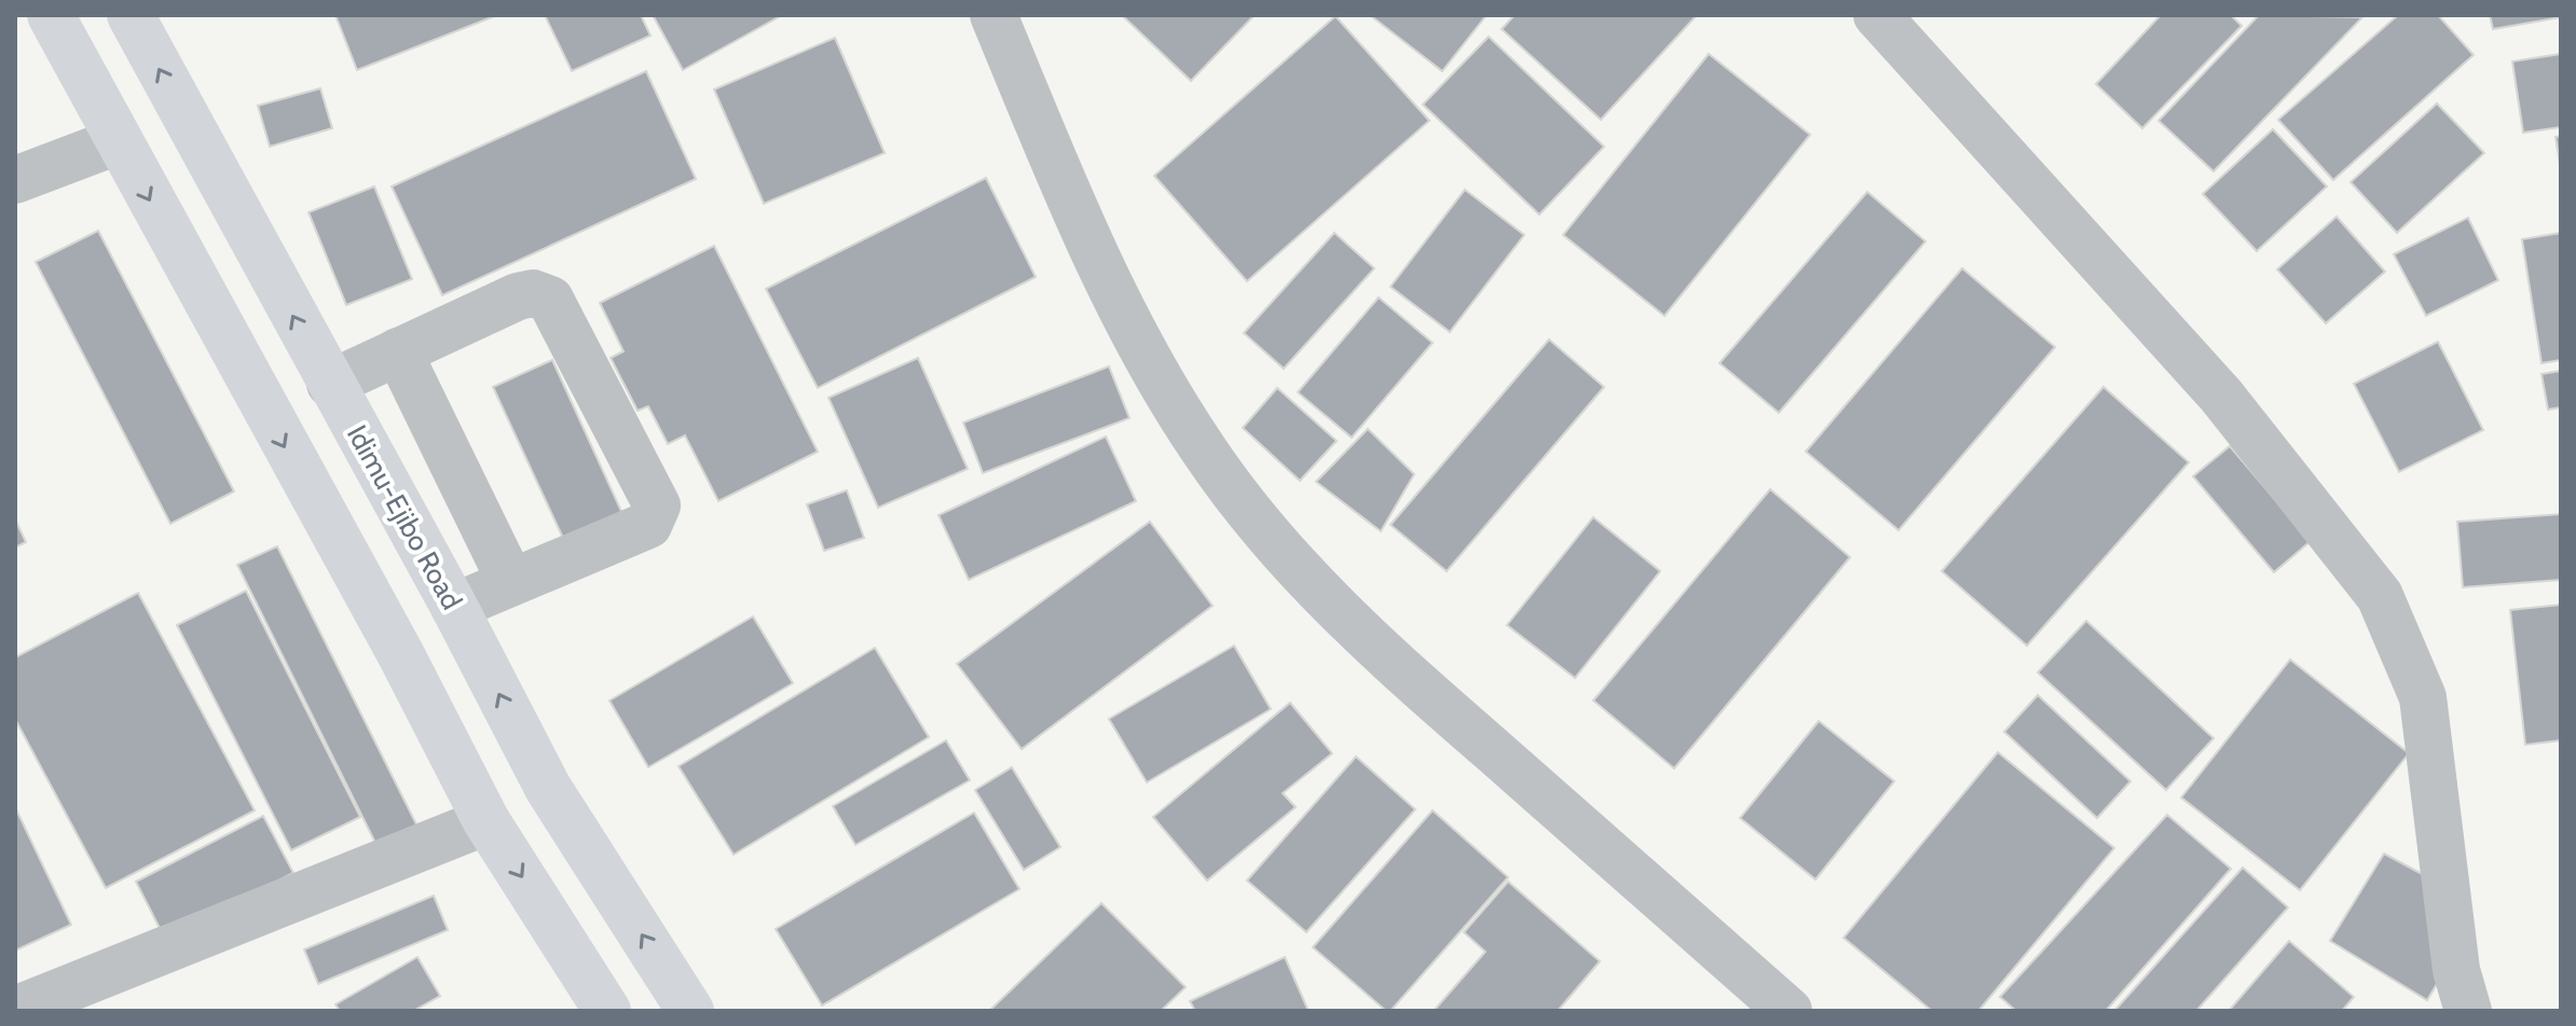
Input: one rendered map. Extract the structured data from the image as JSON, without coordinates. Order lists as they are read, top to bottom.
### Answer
{
  "streets": {
    "main road": ["Idimu-Ejibo Road"]
  }
}
